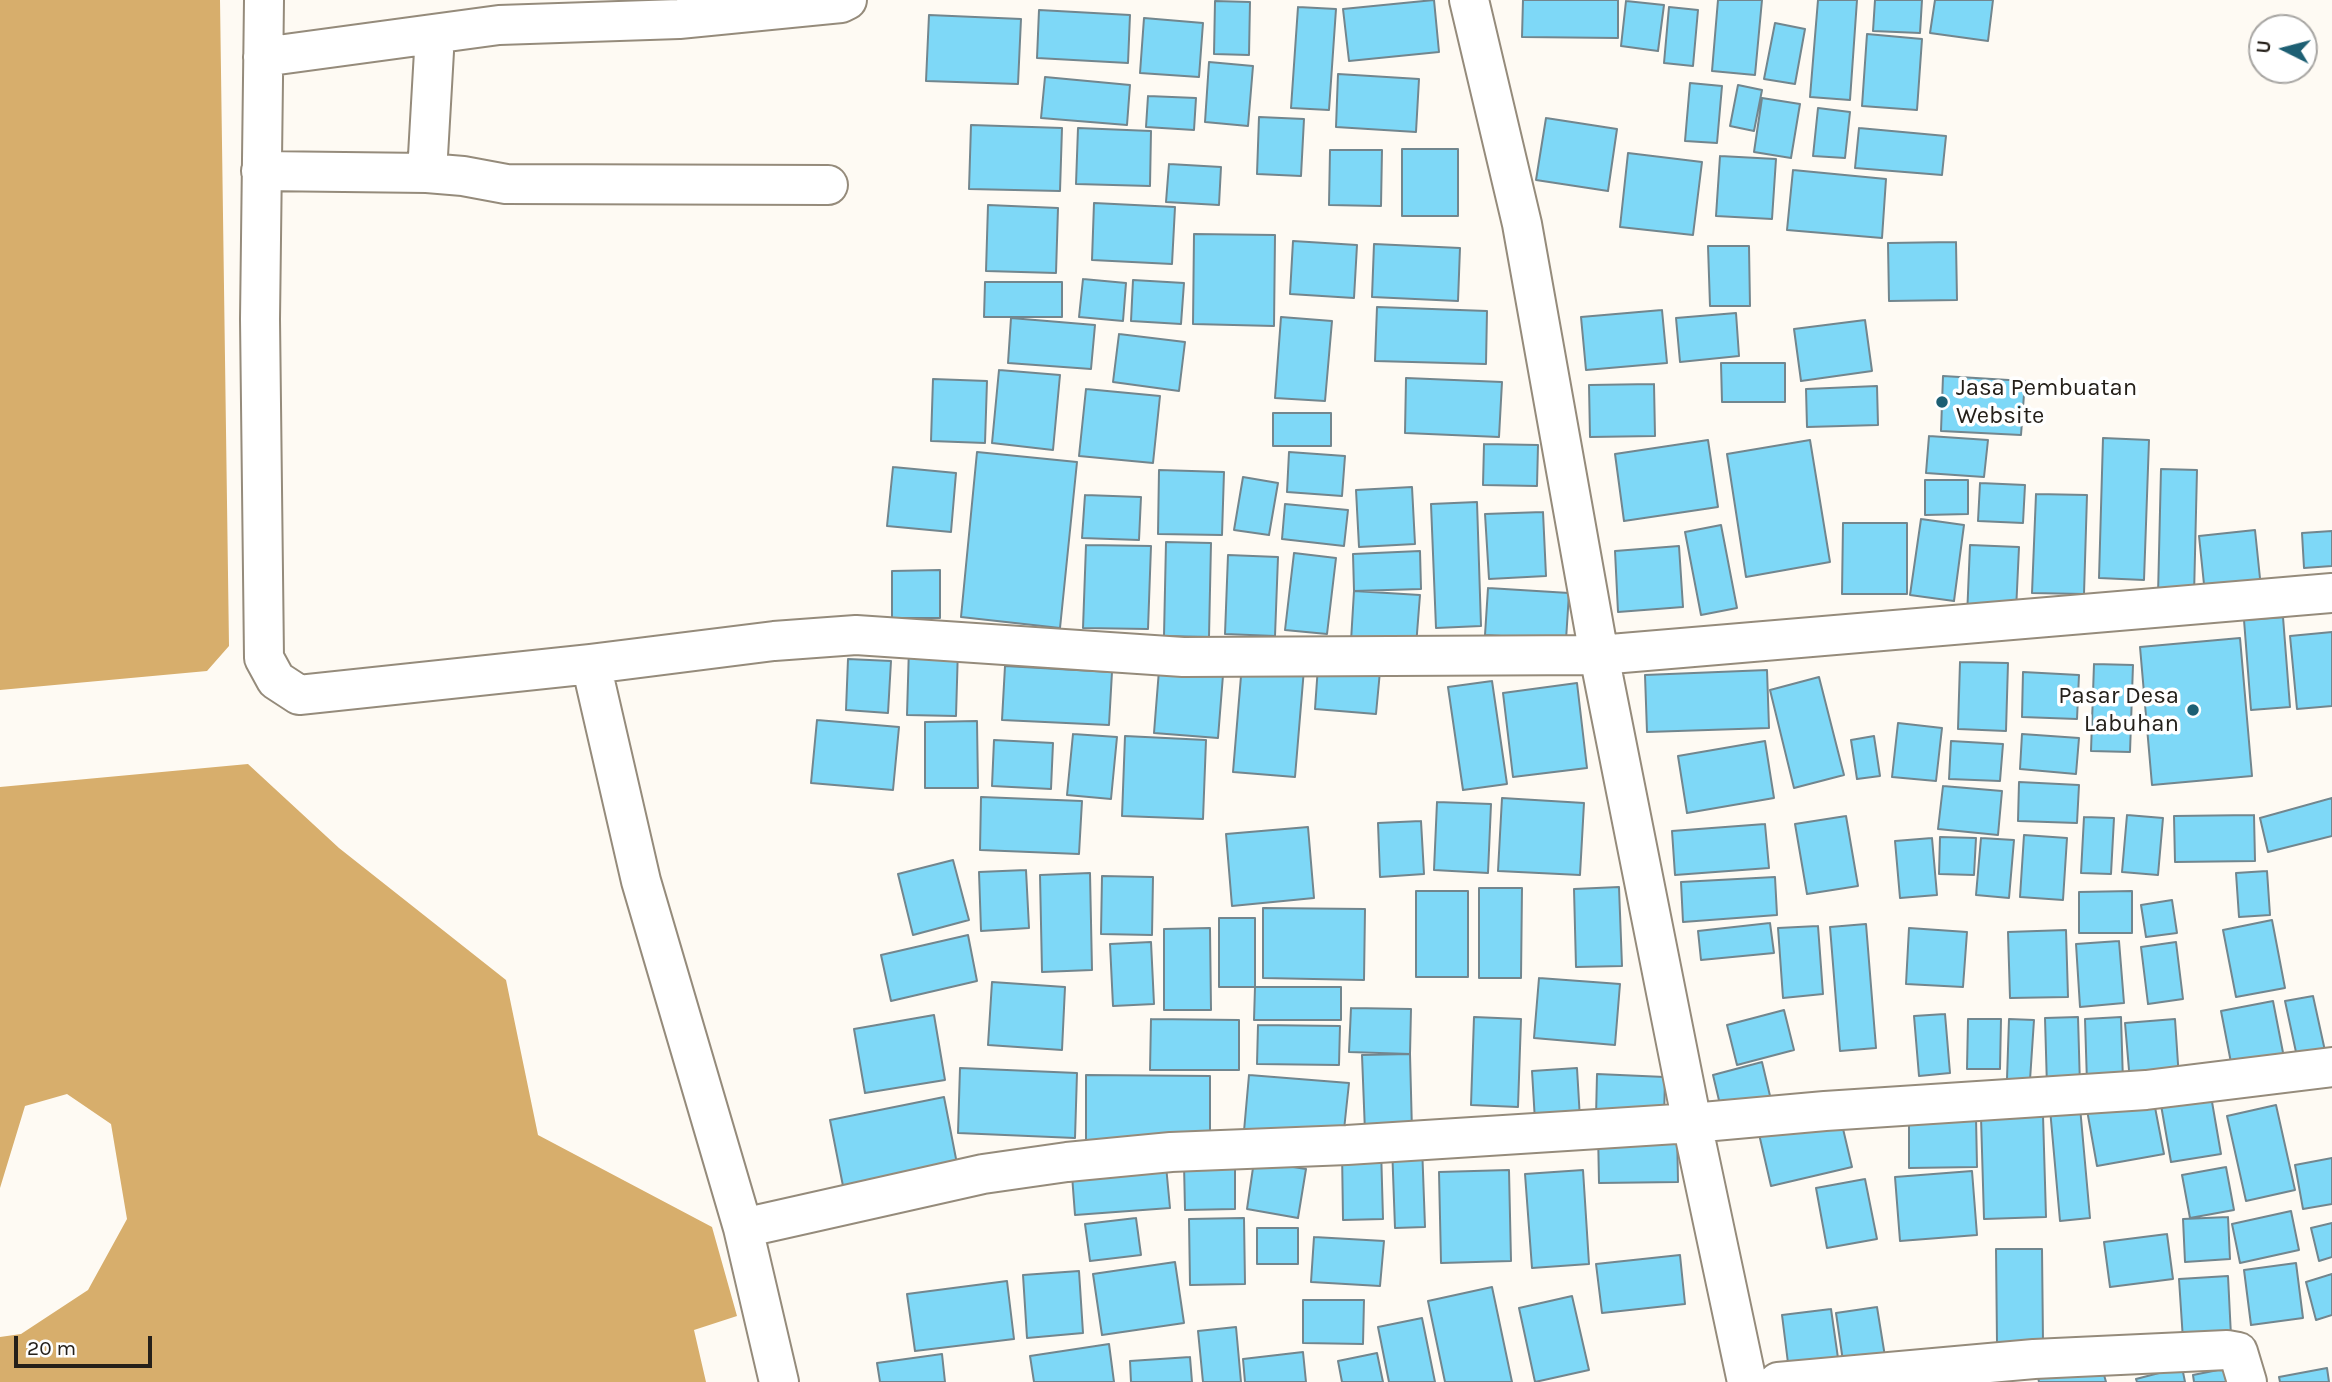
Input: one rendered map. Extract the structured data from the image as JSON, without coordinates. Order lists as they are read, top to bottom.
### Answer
{
  "places": ["Jasa Pembuatan Website", "Pasar Desa Labuhan"],
  "scale_bar": "20 m",
  "north": "left"
}
